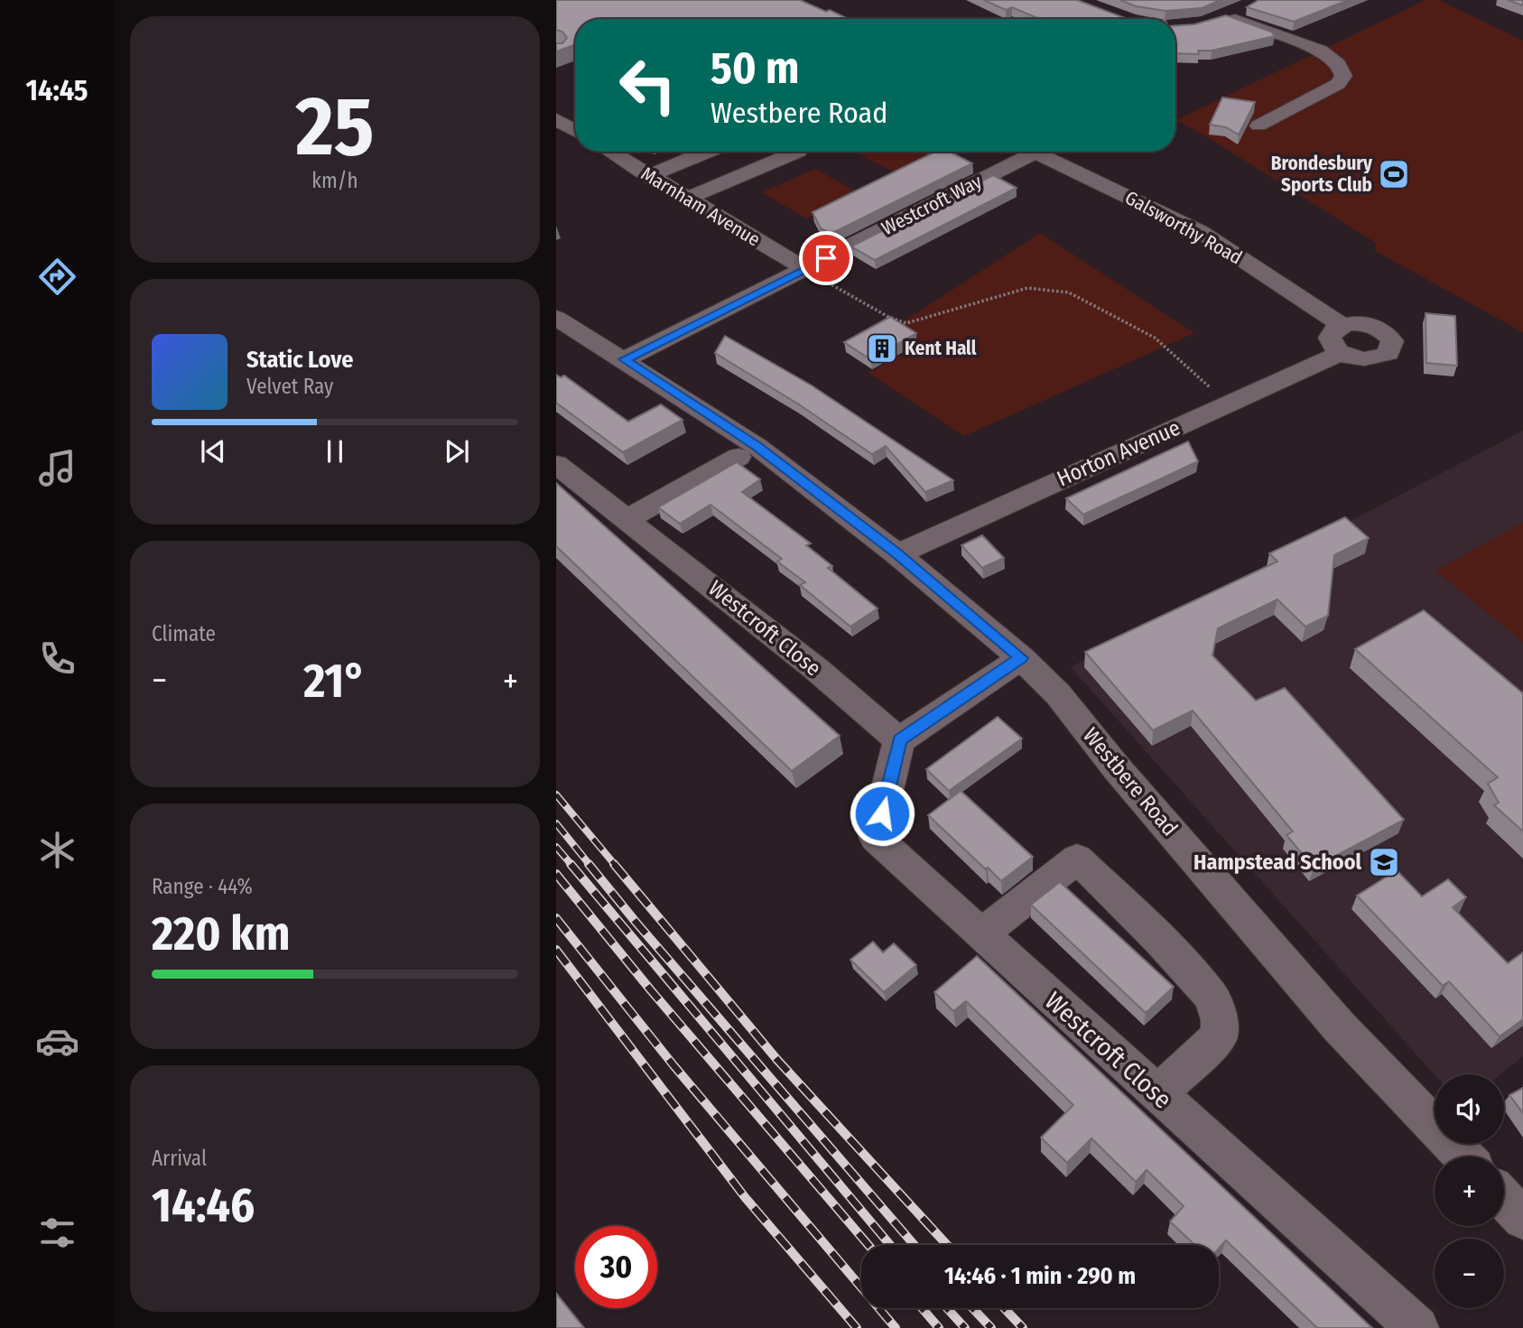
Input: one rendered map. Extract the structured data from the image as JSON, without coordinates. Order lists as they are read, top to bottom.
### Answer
{
  "streets": {
    "street": [
      "Westcroft Way",
      "Marnham Avenue",
      "Galsworthy Road",
      "Horton Avenue",
      "Westcroft Close",
      "Westbere Road"
    ]
  },
  "crossings": [
    ["Westcroft Way", "Marnham Avenue"],
    ["Westcroft Way", "Westbere Road"],
    ["Galsworthy Road", "Horton Avenue"],
    ["Horton Avenue", "Westbere Road"]
  ],
  "places": {
    "sports": ["Brondesbury Sports Club"],
    "building": ["Kent Hall"],
    "school or university": ["Hampstead School"]
  },
  "page": {
    "tabs": "14:45",
    "tile": [
      ["25", "km/h"],
      "Climate",
      ["Range · 44%", "220 km"],
      ["Arrival", "14:46"]
    ],
    "turn": ["50 m", "Westbere Road"],
    "song": ["Static Love", "Velvet Ray"],
    "heat": ["−", "21°", "+"],
    "map_buttons": ["+", "−"],
    "limit": "30",
    "trip": "14:46 · 1 min · 290 m"
  }
}
